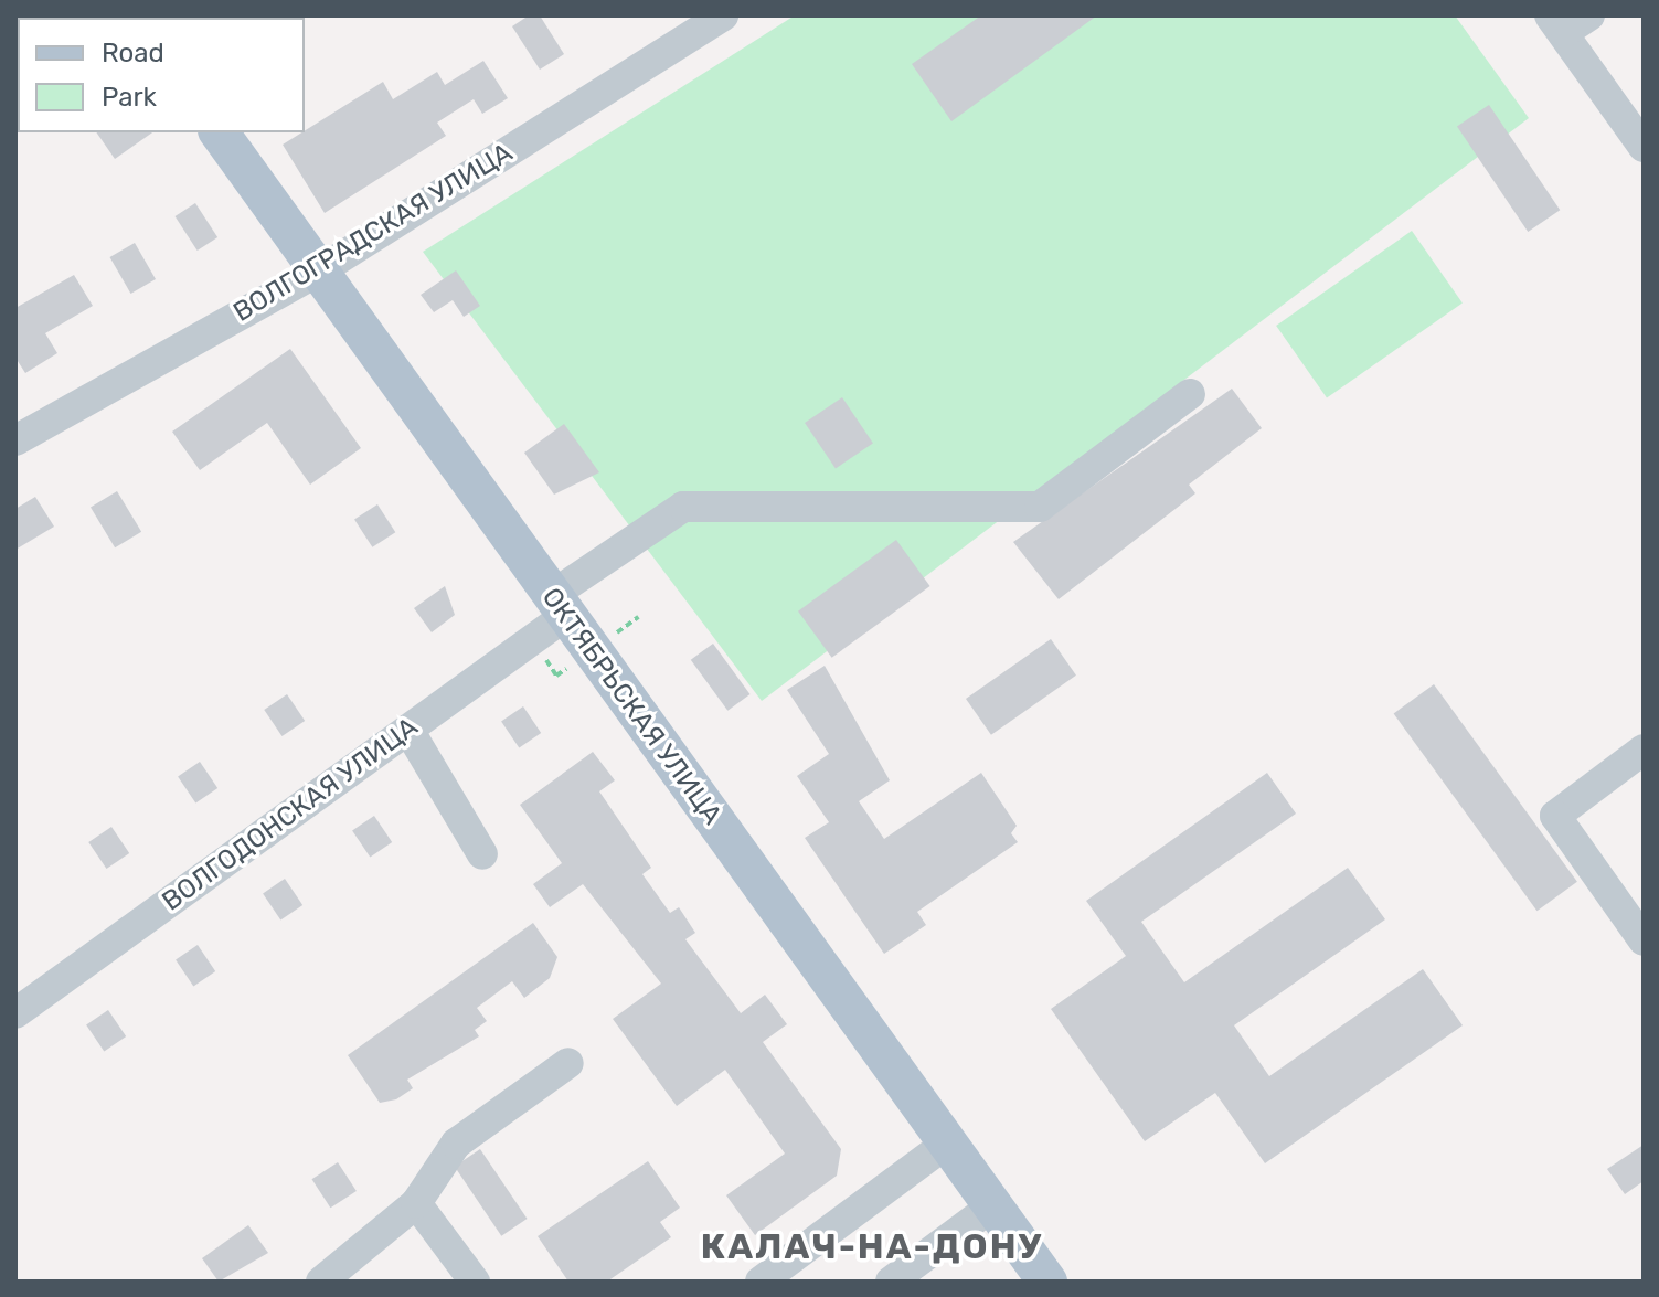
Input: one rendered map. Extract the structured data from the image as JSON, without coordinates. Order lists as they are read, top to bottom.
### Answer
{
  "streets": {
    "main road": ["ОКТЯБРЬСКАЯ УЛИЦА"],
    "street": ["ВОЛГОГРАДСКАЯ УЛИЦА", "ВОЛГОДОНСКАЯ УЛИЦА"]
  },
  "crossings": [
    ["ВОЛГОГРАДСКАЯ УЛИЦА", "ОКТЯБРЬСКАЯ УЛИЦА"],
    ["ОКТЯБРЬСКАЯ УЛИЦА", "ВОЛГОДОНСКАЯ УЛИЦА"]
  ],
  "districts": ["КАЛАЧ-НА-ДОНУ"],
  "legend": ["Road", "Park"]
}
